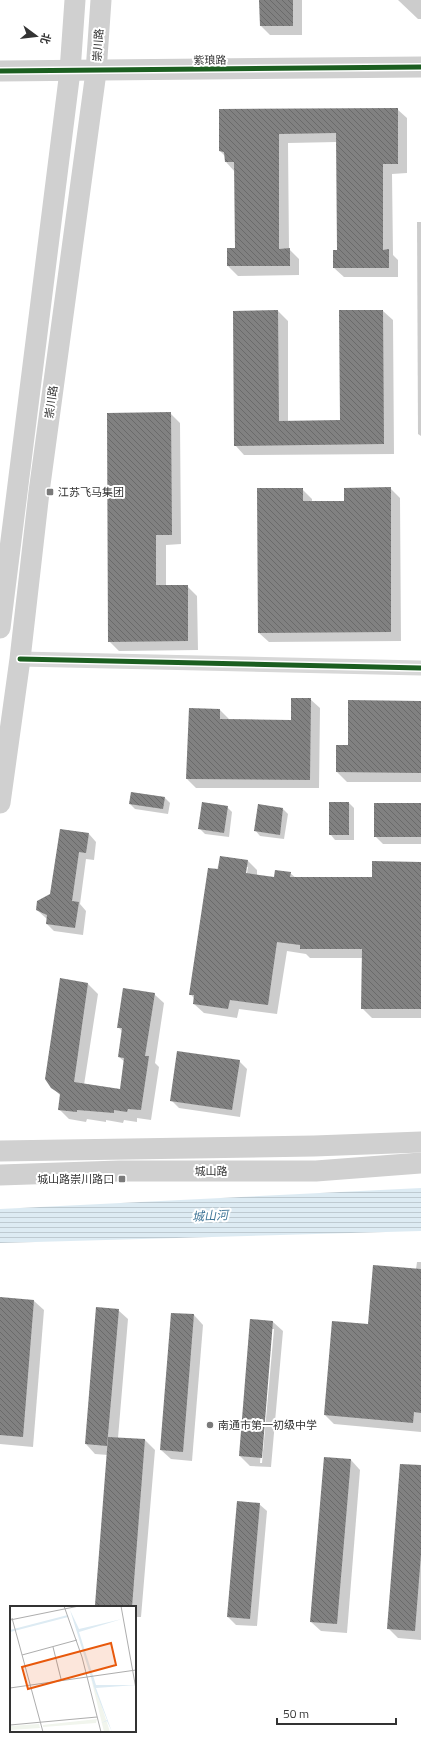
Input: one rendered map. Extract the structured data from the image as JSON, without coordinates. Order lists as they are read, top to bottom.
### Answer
{
  "streets": {
    "main road": ["崇川路", "紫琅路", "城山路"]
  },
  "crossings": [
    ["崇川路", "紫琅路"]
  ],
  "water": ["城山河"],
  "places": {
    "transit": ["江苏飞马集团", "城山路崇川路口"],
    "other": ["南通市第一初级中学"]
  },
  "scale_bar": "50 m",
  "north": "right"
}
